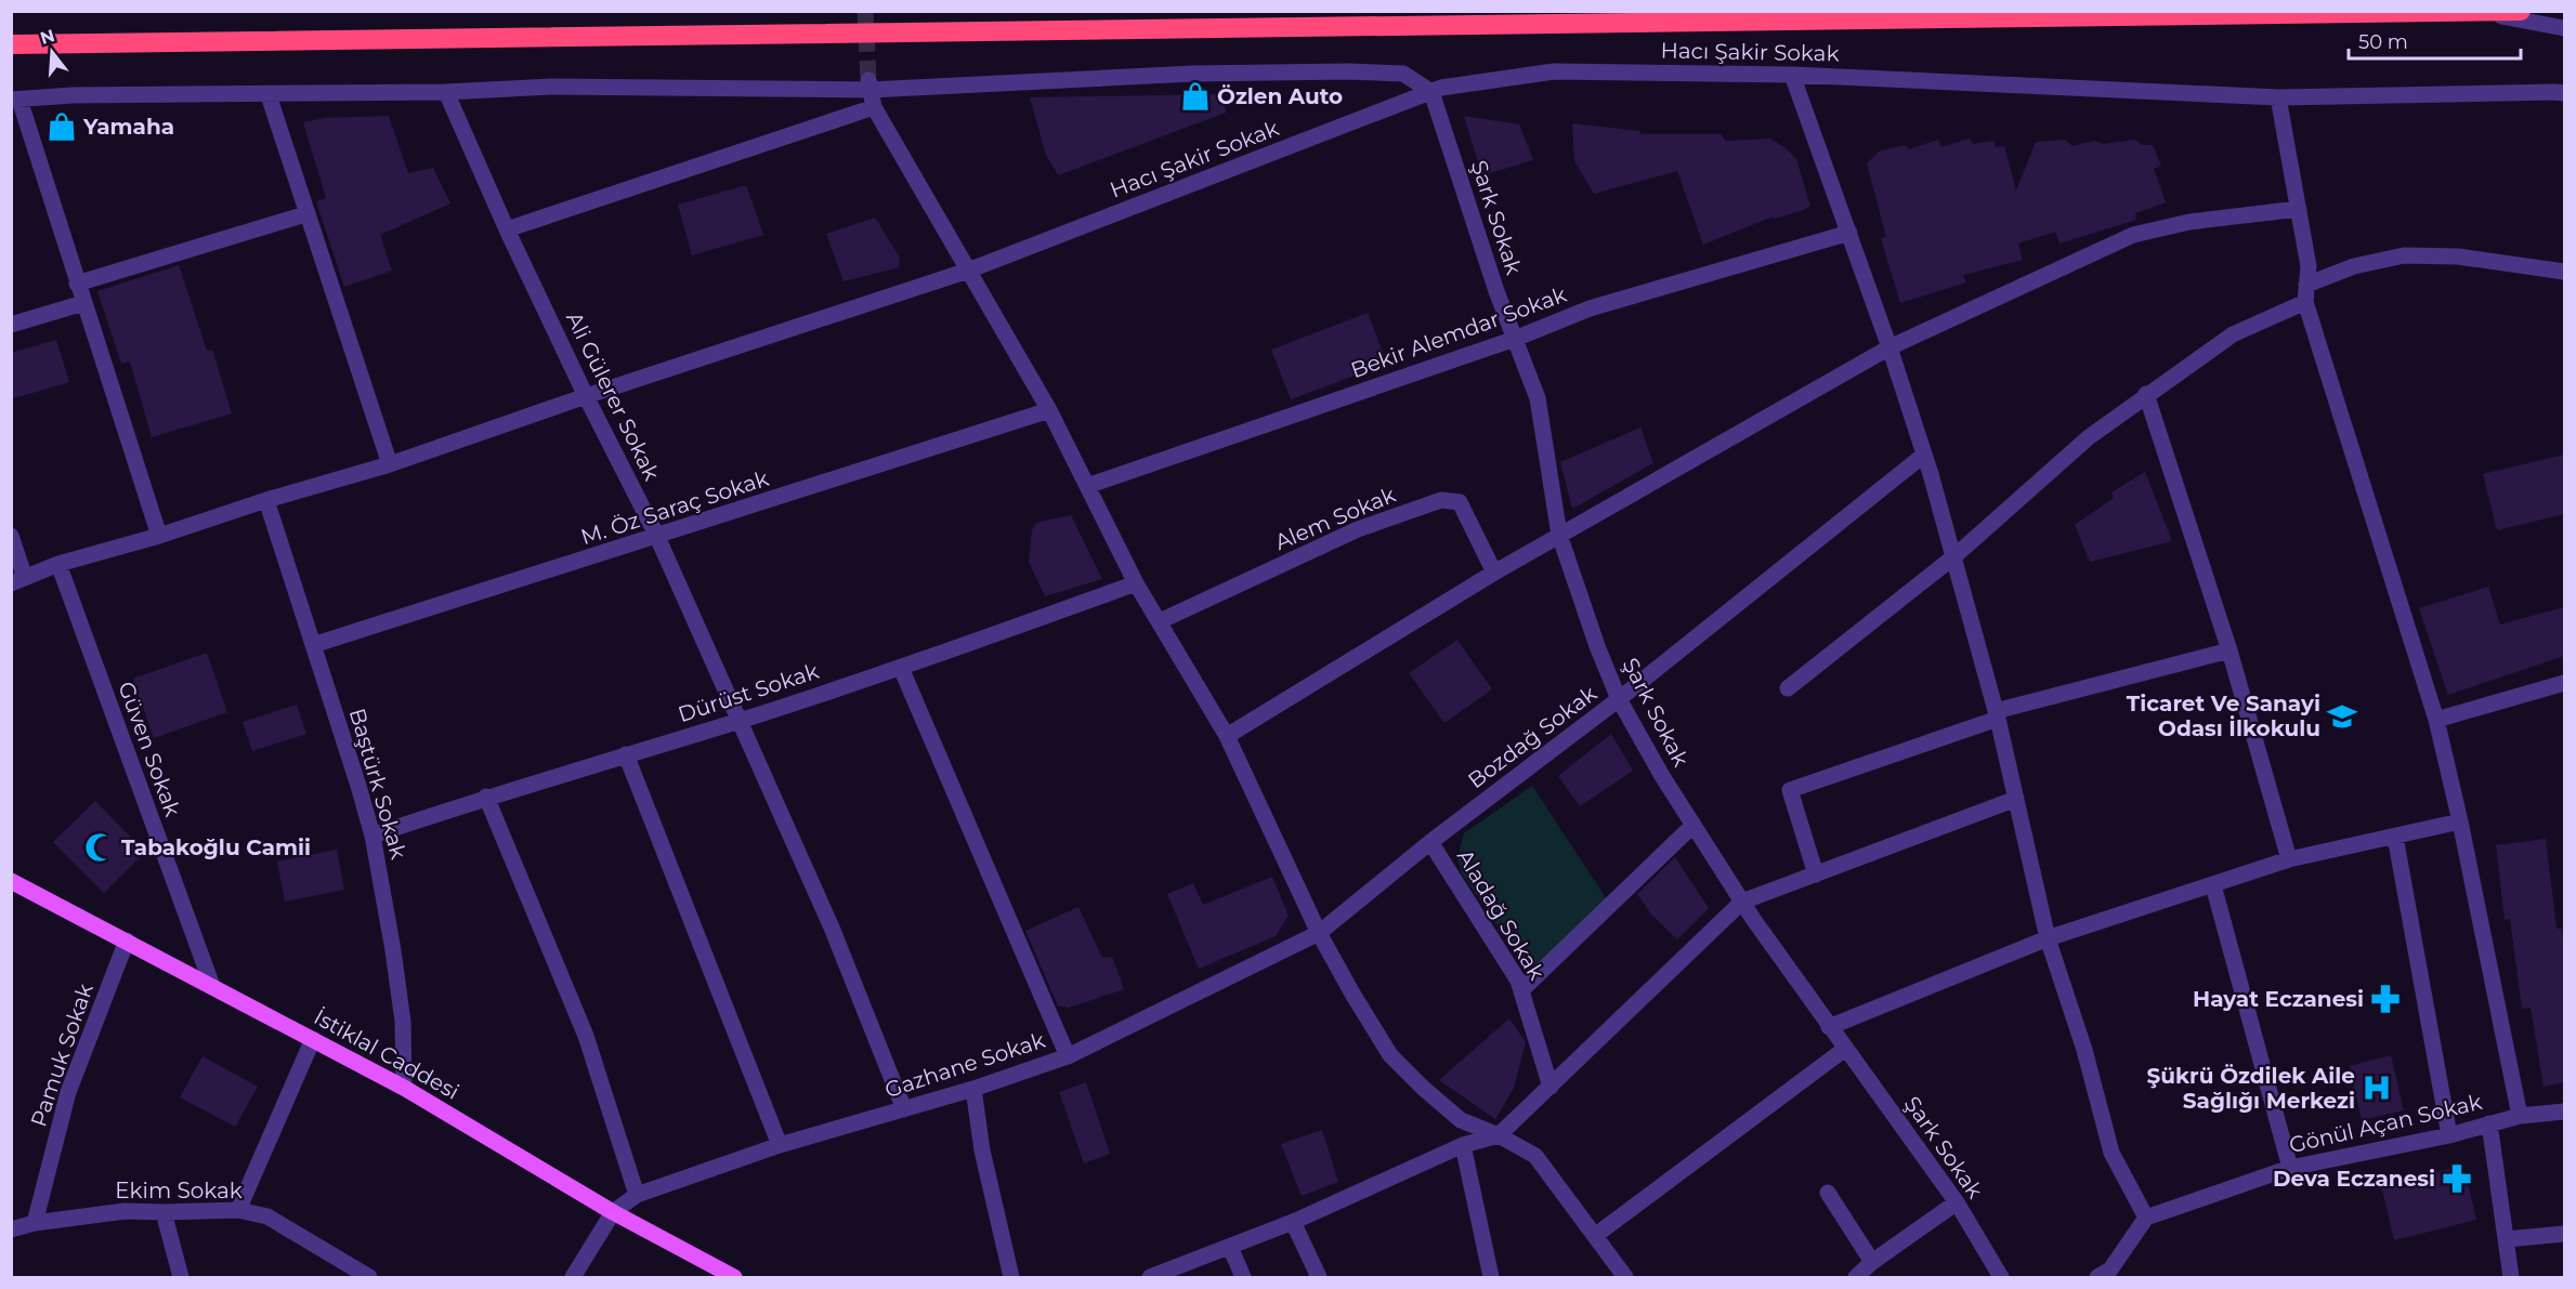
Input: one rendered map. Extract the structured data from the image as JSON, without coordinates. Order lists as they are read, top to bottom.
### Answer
{
  "streets": {
    "main road": ["İstiklal Caddesi"],
    "street": [
      "Hacı Şakir Sokak",
      "Şark Sokak",
      "Bekir Alemdar Sokak",
      "Ali Gülerer Sokak",
      "M. Öz Saraç Sokak",
      "Alem Sokak",
      "Dürüst Sokak",
      "Bozdağ Sokak",
      "Güven Sokak",
      "Baştürk Sokak",
      "Aladağ Sokak",
      "Pamuk Sokak",
      "Gazhane Sokak",
      "Gönül Açan Sokak",
      "Ekim Sokak"
    ]
  },
  "crossings": [
    ["Hacı Şakir Sokak", "Şark Sokak"],
    ["Hacı Şakir Sokak", "Ali Gülerer Sokak"],
    ["Hacı Şakir Sokak", "Güven Sokak"],
    ["Hacı Şakir Sokak", "Baştürk Sokak"],
    ["Şark Sokak", "Bekir Alemdar Sokak"],
    ["Şark Sokak", "Bozdağ Sokak"],
    ["Ali Gülerer Sokak", "M. Öz Saraç Sokak"],
    ["Ali Gülerer Sokak", "Dürüst Sokak"],
    ["Ali Gülerer Sokak", "Gazhane Sokak"],
    ["M. Öz Saraç Sokak", "Baştürk Sokak"],
    ["Dürüst Sokak", "Baştürk Sokak"],
    ["Bozdağ Sokak", "Aladağ Sokak"],
    ["Bozdağ Sokak", "Gazhane Sokak"],
    ["Güven Sokak", "İstiklal Caddesi"],
    ["Baştürk Sokak", "İstiklal Caddesi"],
    ["İstiklal Caddesi", "Pamuk Sokak"],
    ["İstiklal Caddesi", "Gazhane Sokak"],
    ["Pamuk Sokak", "Ekim Sokak"]
  ],
  "places": {
    "shop": ["Özlen Auto", "Yamaha"],
    "school or university": ["Ticaret Ve Sanayi Odası İlkokulu"],
    "mosque": ["Tabakoğlu Camii"],
    "pharmacy": ["Hayat Eczanesi", "Deva Eczanesi"],
    "hospital": ["Şükrü Özdilek Aile Sağlığı Merkezi"]
  },
  "scale_bar": "50 m",
  "north": "top"
}
